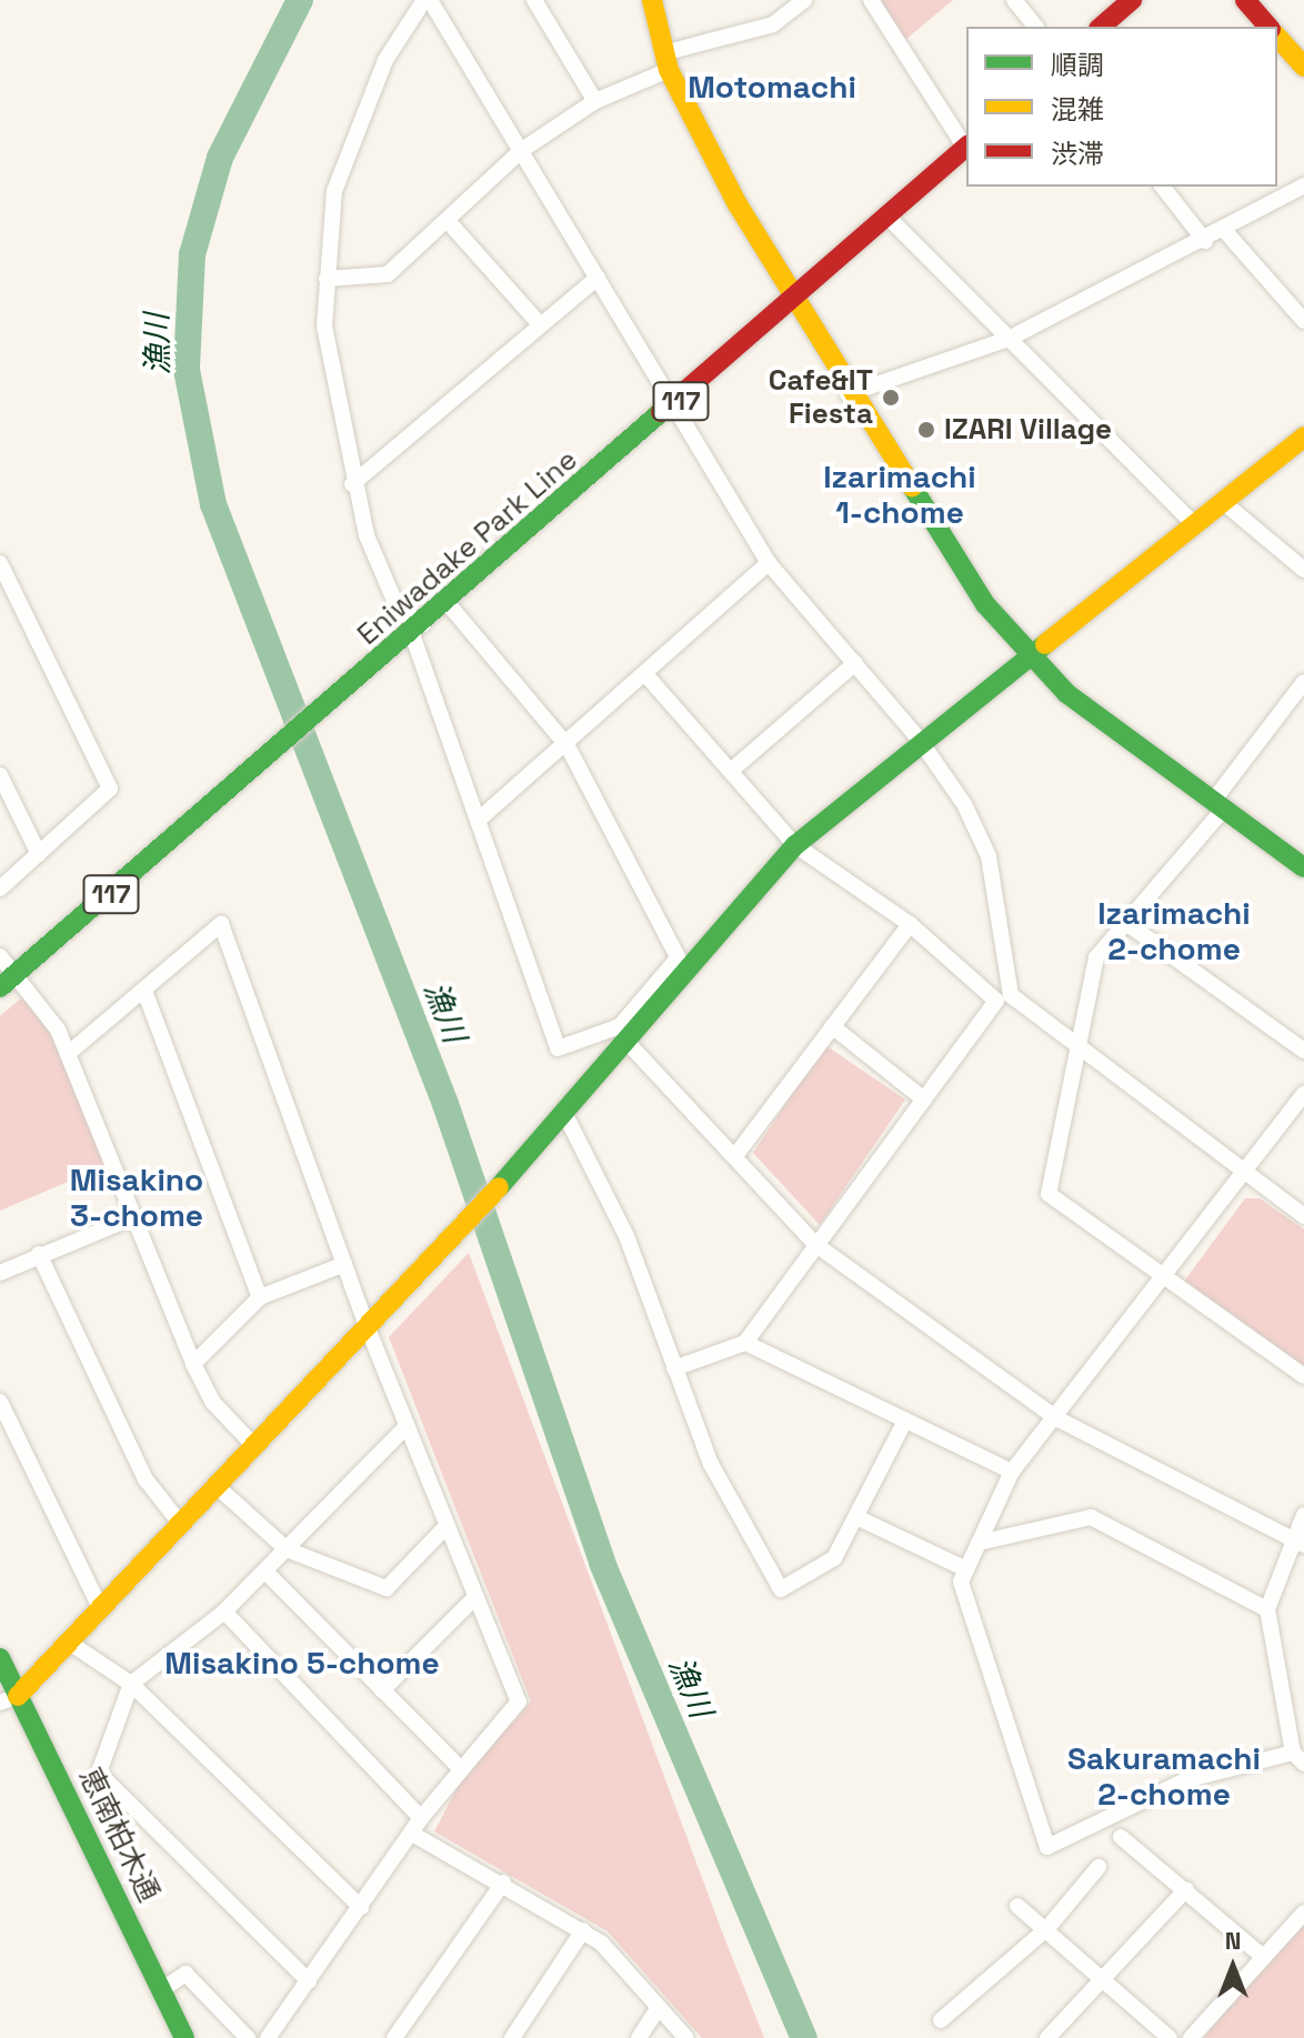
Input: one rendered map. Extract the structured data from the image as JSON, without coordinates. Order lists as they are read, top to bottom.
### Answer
{
  "streets": {
    "street": ["117", "Eniwadake Park Line", "恵南柏木通"]
  },
  "districts": [
    "Motomachi",
    "Izarimachi 1-chome",
    "Izarimachi 2-chome",
    "Misakino 3-chome",
    "Misakino 5-chome",
    "Sakuramachi 2-chome"
  ],
  "water": ["漁川"],
  "places": ["Cafe&IT Fiesta", "IZARI Village"],
  "legend": ["順調", "混雑", "渋滞"],
  "north": "top"
}
